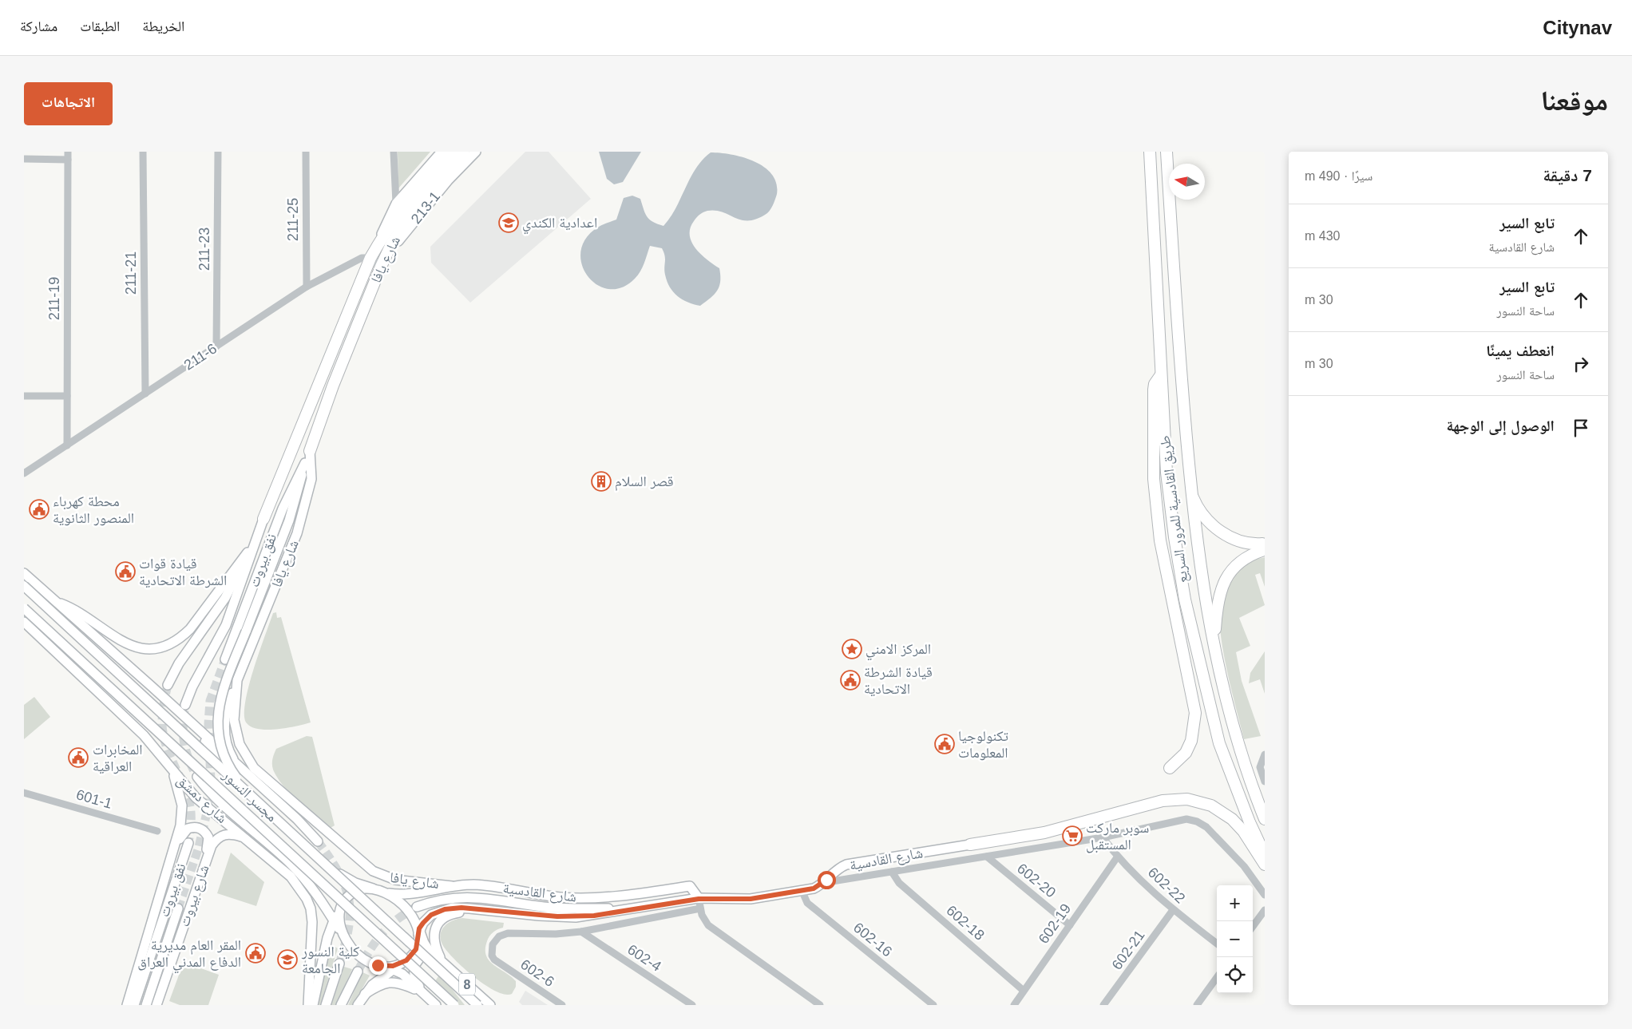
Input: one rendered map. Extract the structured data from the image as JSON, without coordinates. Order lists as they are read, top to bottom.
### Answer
{
  "streets": {
    "highway": ["شارع يافا", "طريق القادسية للمرور السريع"],
    "main road": [
      "213-1",
      "نفق بيروت",
      "مجسر النسور",
      "شارع دمشق",
      "شارع القادسية",
      "شارع بيروت",
      "8"
    ],
    "street": [
      "211-25",
      "211-23",
      "211-21",
      "211-19",
      "211-6",
      "601-1",
      "602-20",
      "602-22",
      "602-18",
      "602-19",
      "602-16",
      "602-21",
      "602-4",
      "602-6"
    ]
  },
  "crossings": [
    ["213-1", "شارع يافا"],
    ["211-25", "211-6"],
    ["211-23", "211-6"],
    ["شارع يافا", "211-6"],
    ["شارع يافا", "نفق بيروت"],
    ["شارع يافا", "شارع القادسية"],
    ["211-21", "211-6"],
    ["211-19", "211-6"],
    ["شارع دمشق", "شارع بيروت"],
    ["شارع القادسية", "602-16"],
    ["شارع القادسية", "8"],
    ["602-20", "602-19"],
    ["602-22", "602-19"],
    ["602-22", "602-21"],
    ["602-18", "602-19"],
    ["602-4", "602-6"]
  ],
  "places": {
    "school or university": ["اعدادية الكندي", "كلية النسور الجامعة"],
    "building": ["قصر السلام"],
    "public building": [
      "محطة كهرباء المنصور الثانوية",
      "قيادة قوات الشرطة الاتحادية",
      "قيادة الشرطة الاتحادية",
      "تكنولوجيا المعلومات",
      "المخابرات العراقية",
      "المقر العام مديرية الدفاع المدني العراق"
    ],
    "place": ["المركز الامني"],
    "supermarket": ["سوبر ماركت المستقبل"]
  },
  "north": "left",
  "page": {
    "header": "Citynav",
    "nav": ["الخريطة", "الطبقات", "مشاركة"],
    "title": "موقعنا",
    "buttons": "الاتجاهات",
    "heading": ["7 دقيقة", "سيرًا · 490 m"],
    "list": [
      ["تابع السير", "شارع القادسية", "430 m"],
      ["تابع السير", "ساحة النسور", "30 m"],
      ["انعطف يمينًا", "ساحة النسور", "30 m"],
      "الوصول إلى الوجهة"
    ],
    "map_buttons": ["+", "−"]
  }
}
